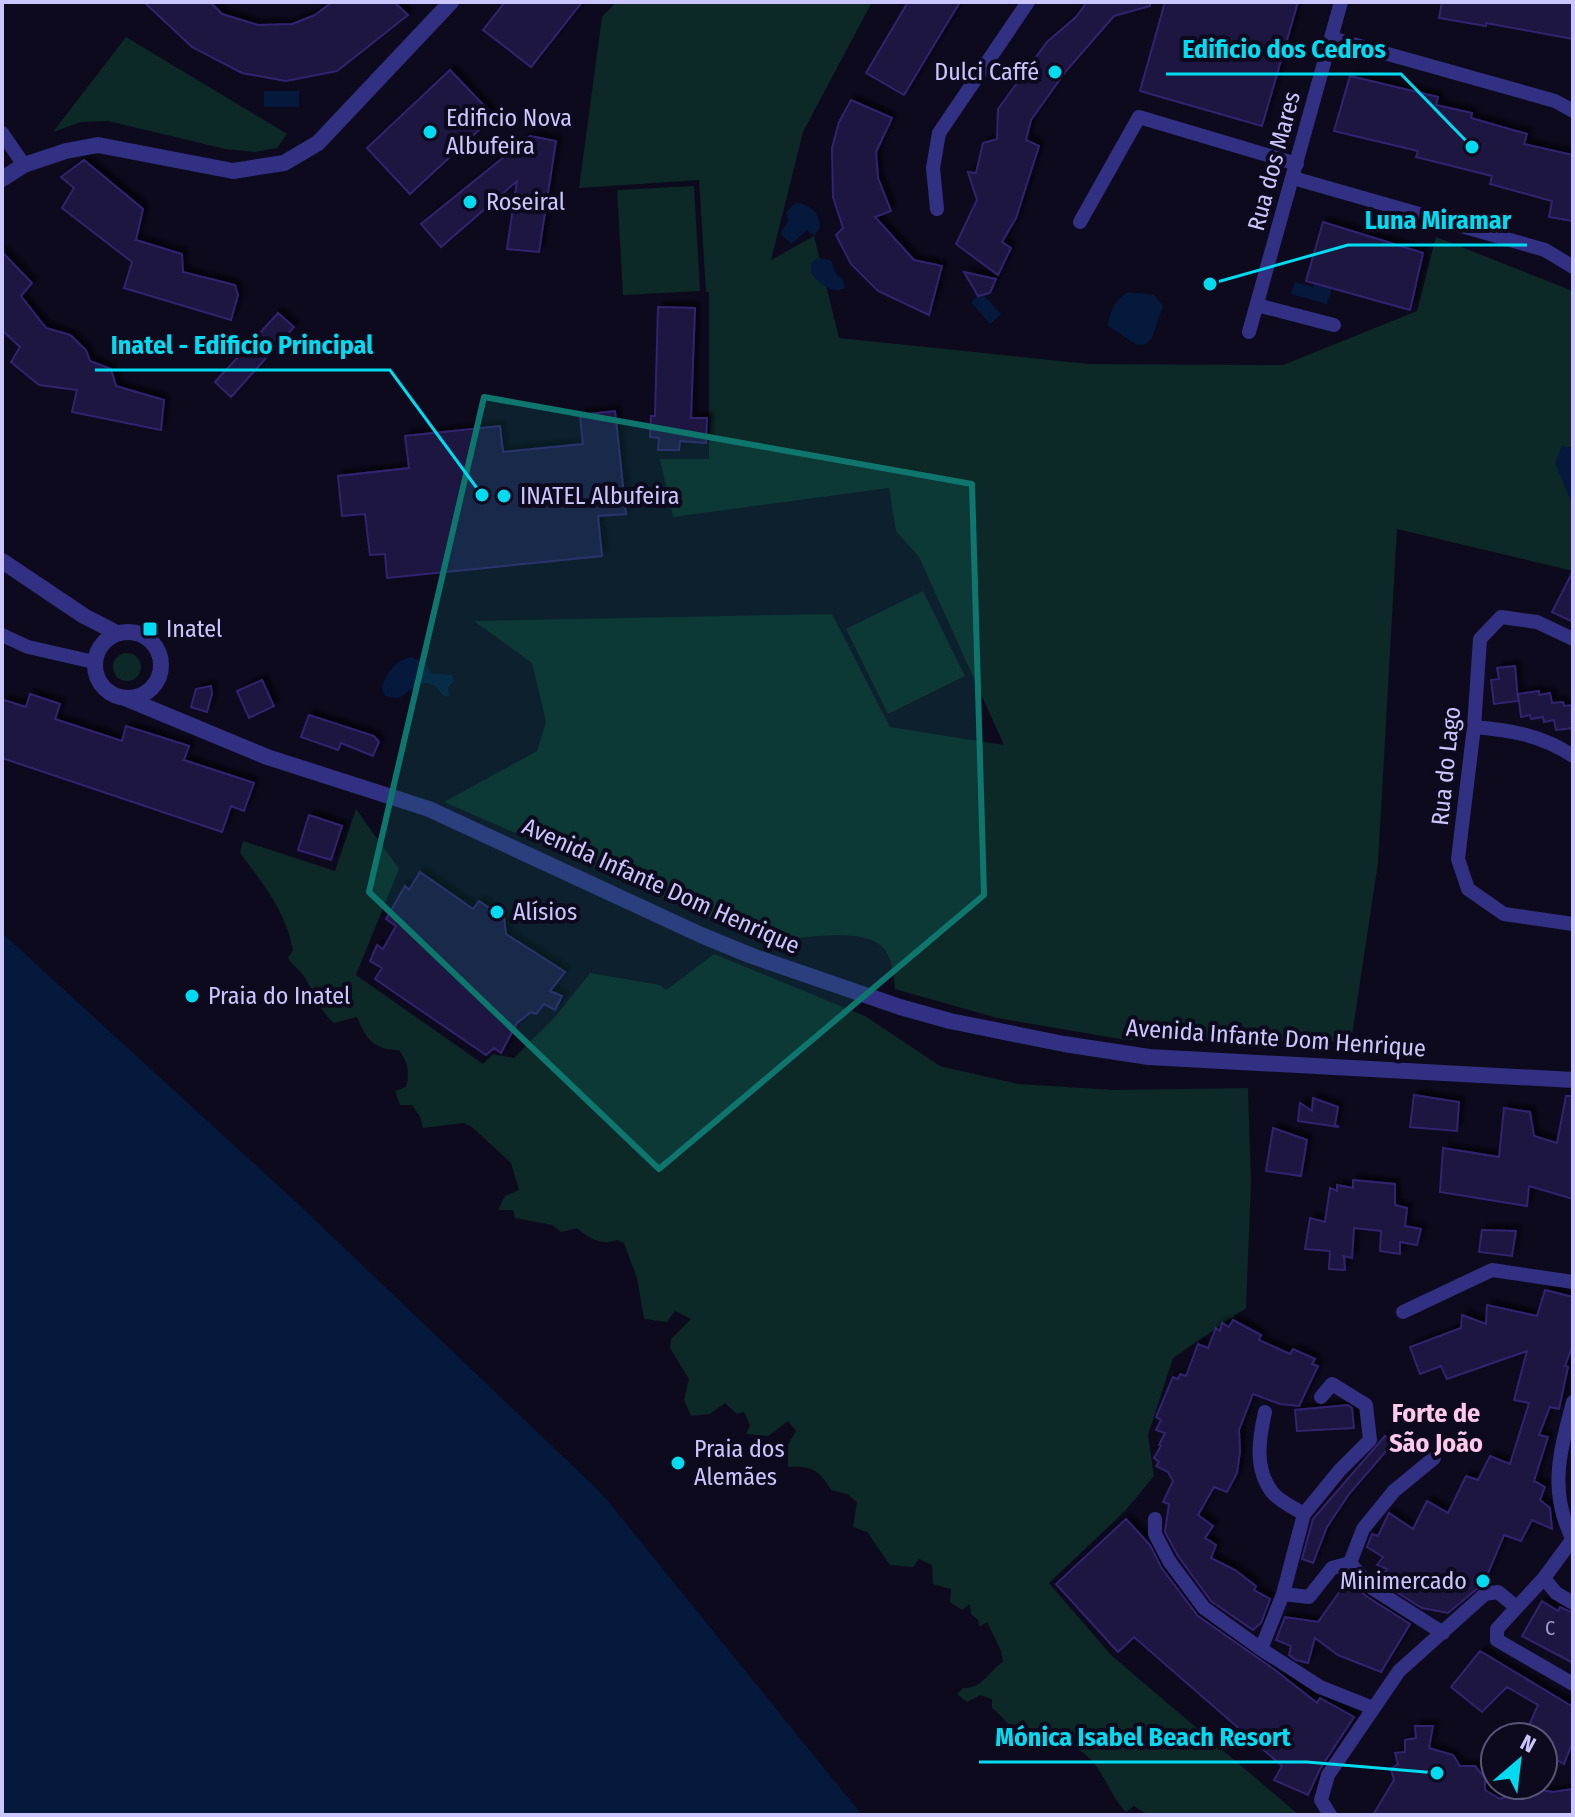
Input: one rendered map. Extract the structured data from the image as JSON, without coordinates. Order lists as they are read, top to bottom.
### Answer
{
  "streets": {
    "street": ["Rua dos Mares", "Rua do Lago", "Avenida Infante Dom Henrique"]
  },
  "districts": ["Forte de São João"],
  "places": {
    "other": [
      "Dulci Caffé",
      "Edificio Nova Albufeira",
      "Edificio dos Cedros",
      "Roseiral",
      "Luna Miramar",
      "Inatel - Edificio Principal",
      "INATEL Albufeira",
      "Alísios",
      "Praia do Inatel",
      "Praia dos Alemães",
      "Minimercado",
      "Mónica Isabel Beach Resort"
    ],
    "transit": ["Inatel"]
  },
  "house_numbers": ["C"],
  "north": "top right"
}
